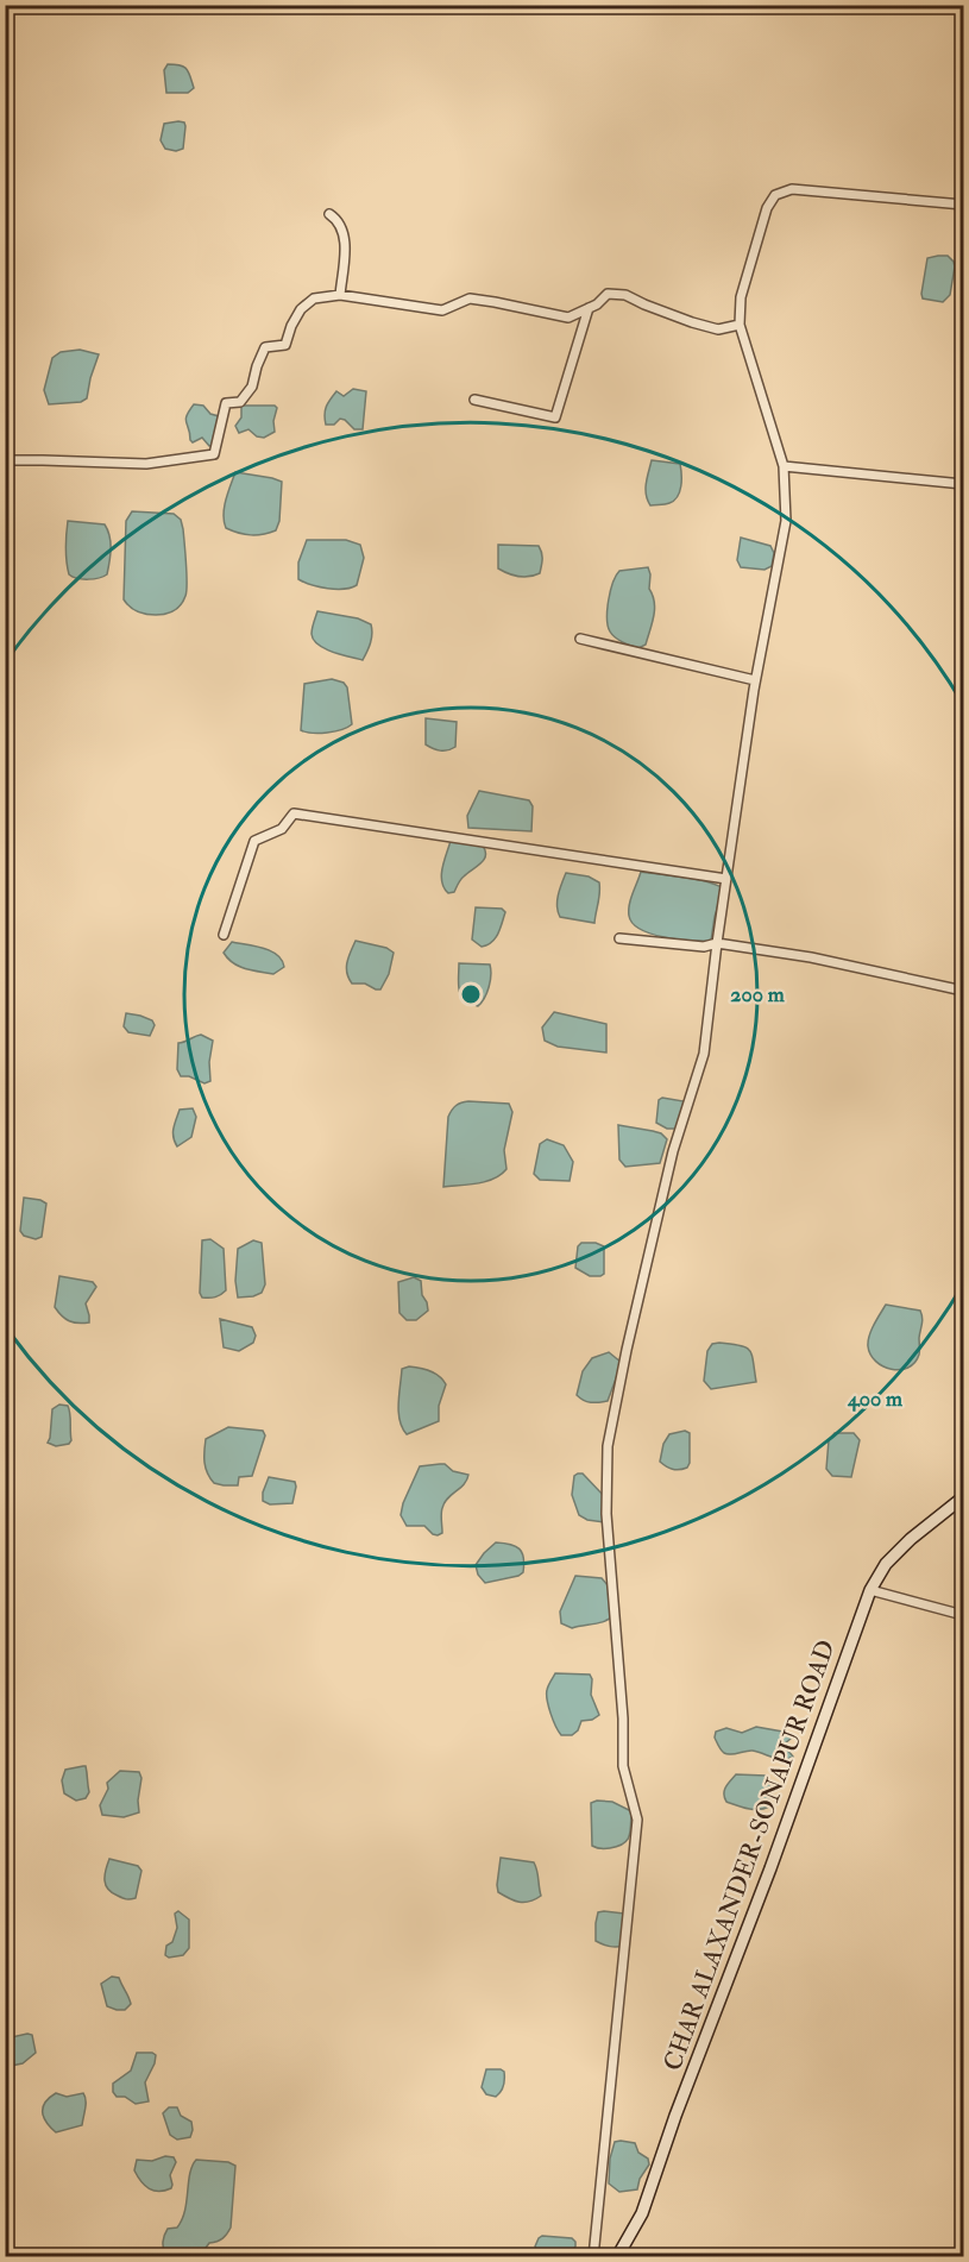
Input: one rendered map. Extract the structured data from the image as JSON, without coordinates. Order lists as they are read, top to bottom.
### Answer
{
  "streets": {
    "main road": ["CHAR ALAXANDER-SONAPUR ROAD"]
  },
  "rings": ["200 m", "400 m"]
}
